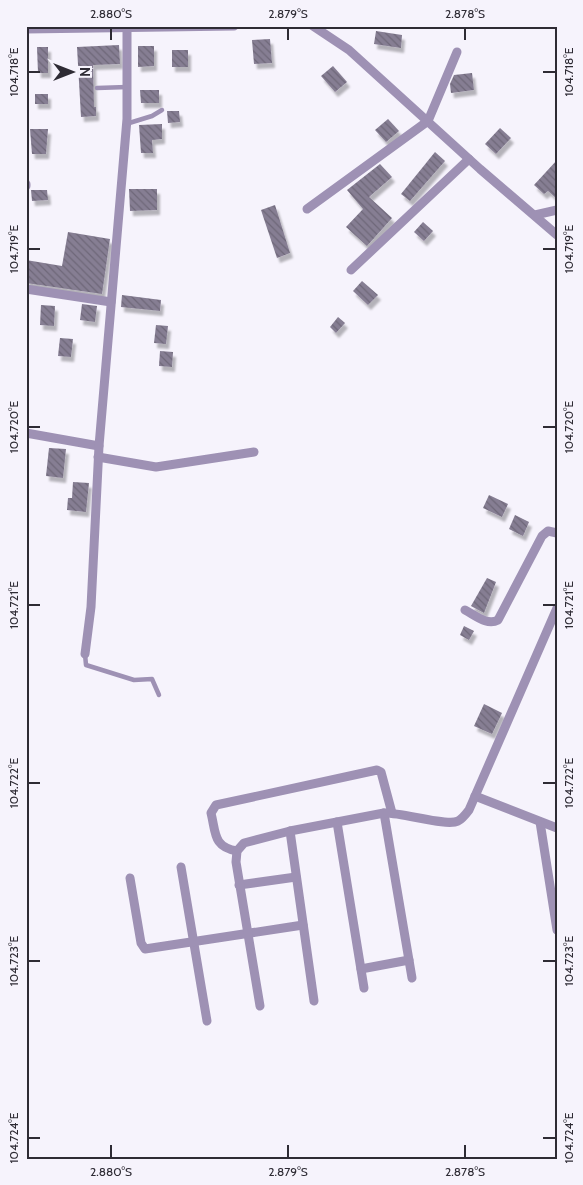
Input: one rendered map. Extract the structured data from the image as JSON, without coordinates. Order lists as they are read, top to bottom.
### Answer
{
  "north": "right",
  "coordinates": [
    "2.880°S",
    "2.879°S",
    "2.878°S",
    "104.718°E",
    "104.719°E",
    "104.720°E",
    "104.721°E",
    "104.722°E",
    "104.723°E",
    "104.724°E"
  ]
}
